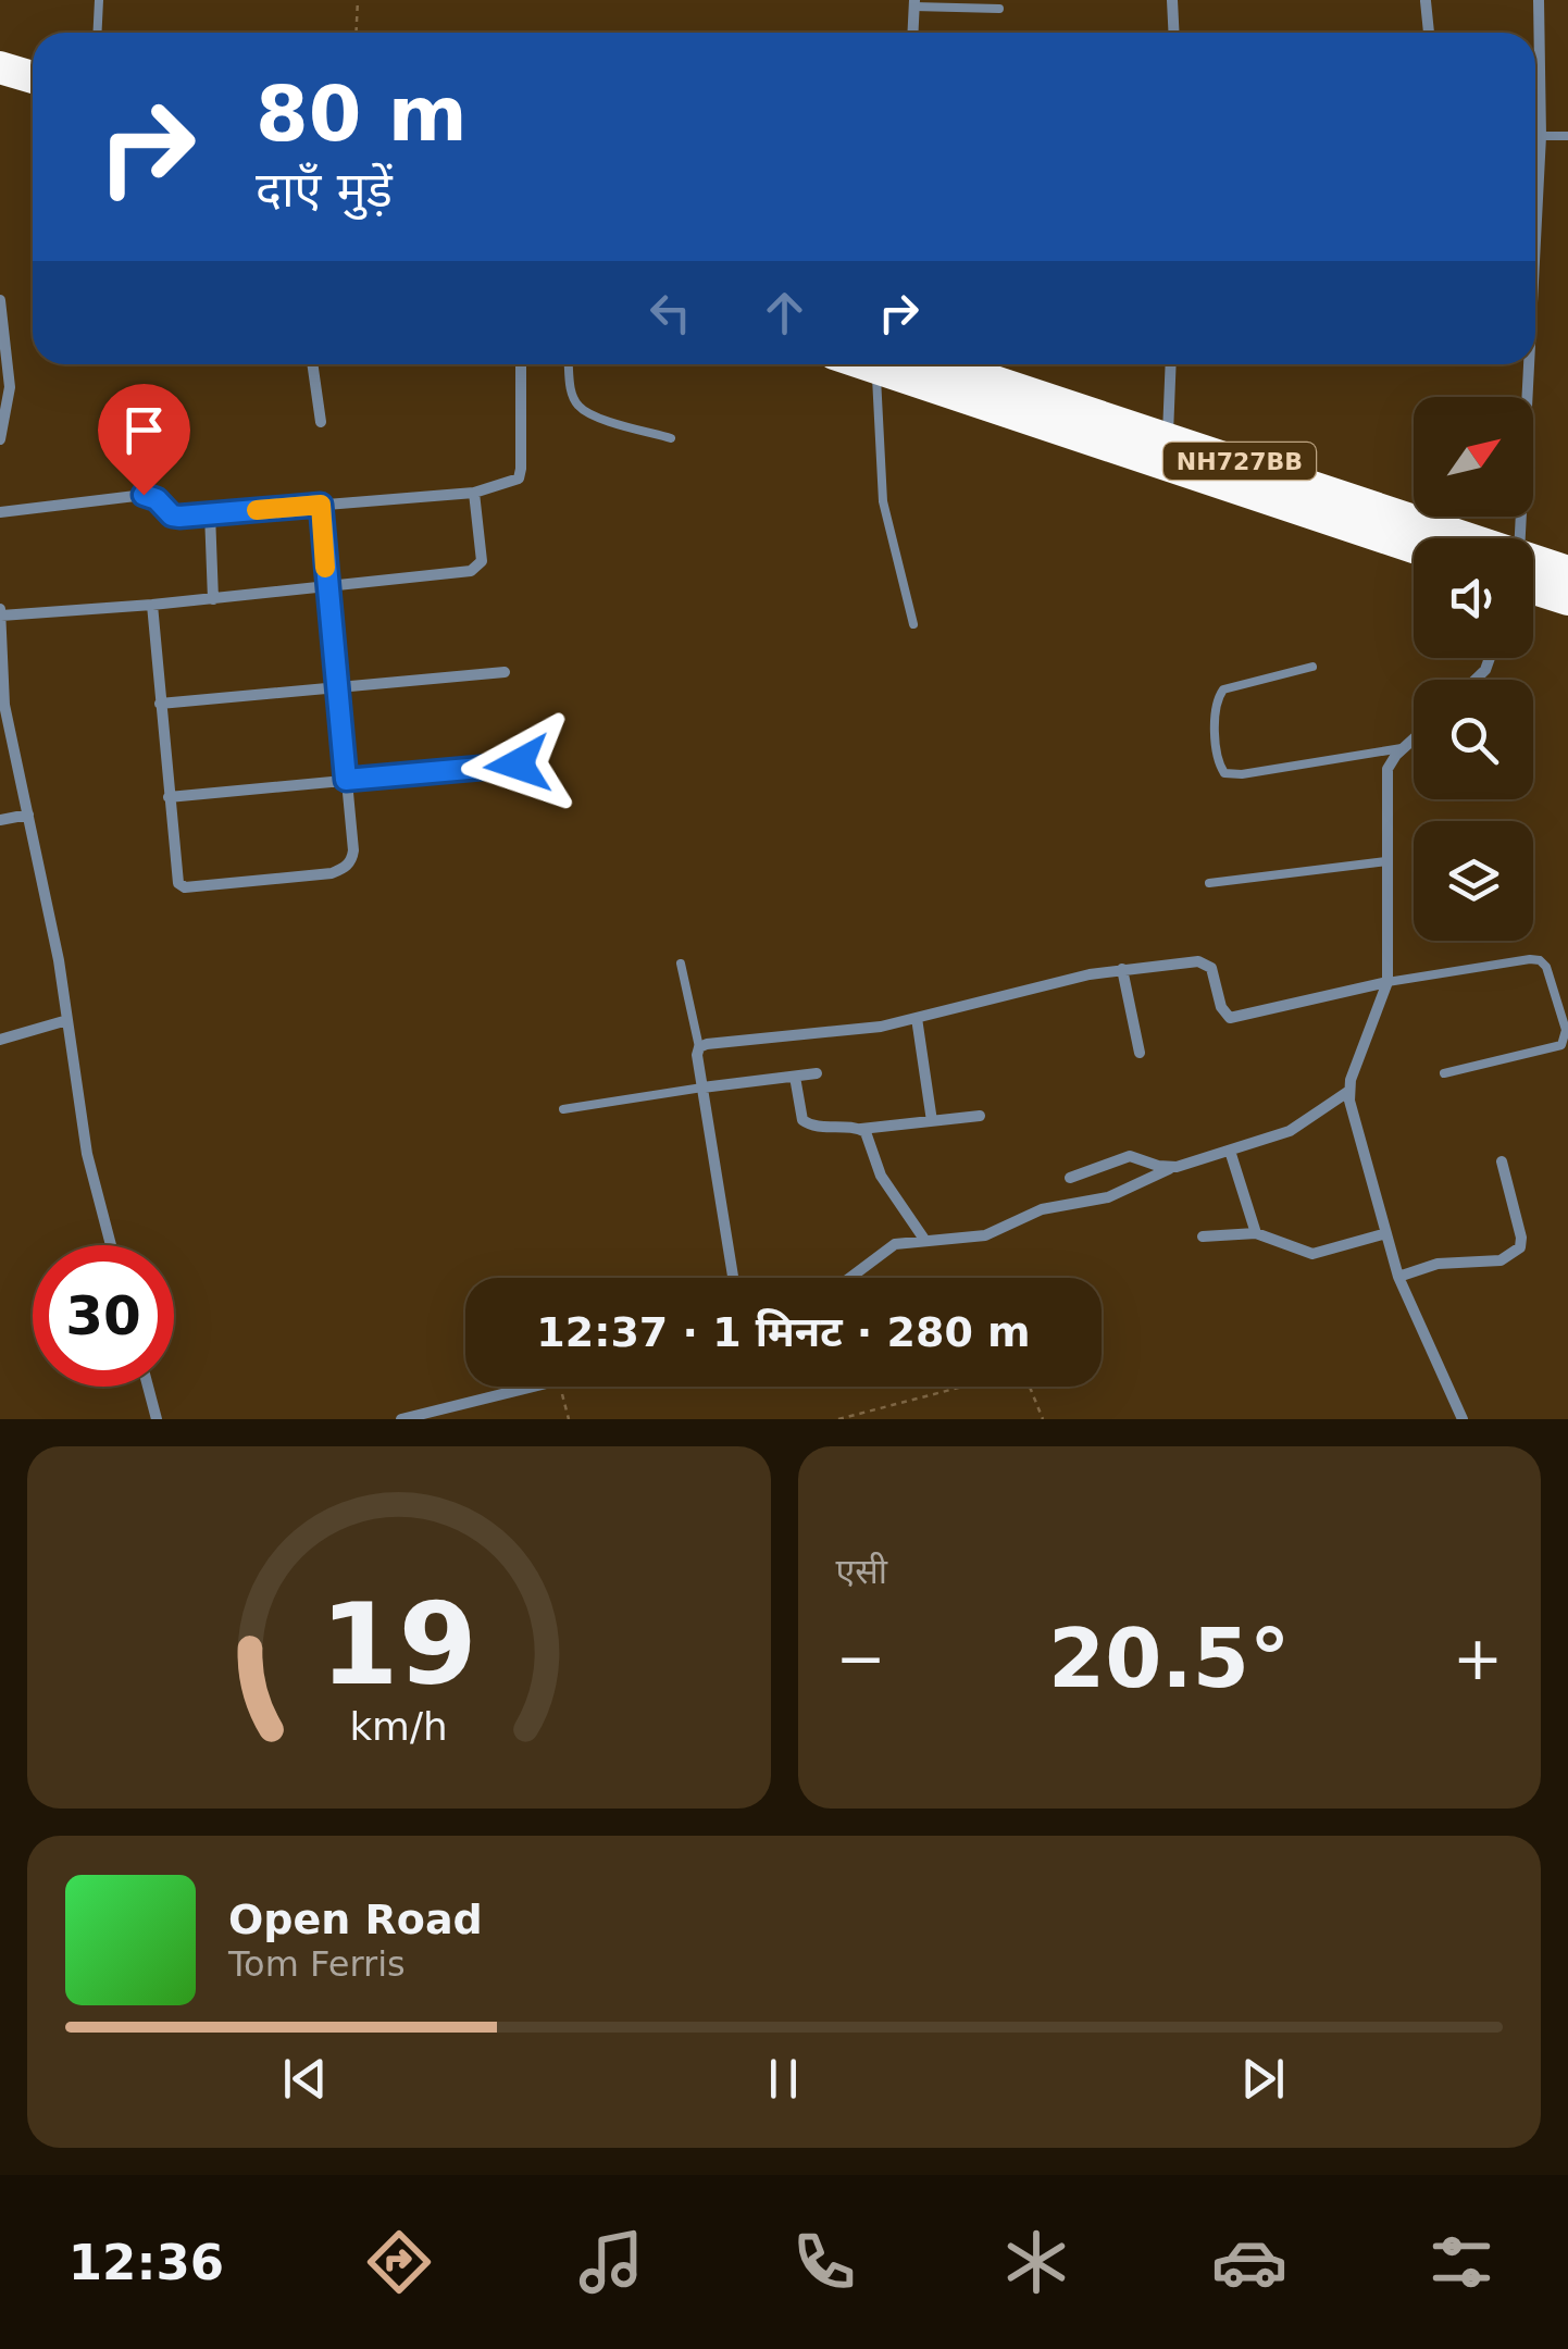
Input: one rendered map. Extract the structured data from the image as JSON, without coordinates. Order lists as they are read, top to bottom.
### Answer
{
  "streets": {
    "highway": ["NH727BB"]
  },
  "north": "top right",
  "page": {
    "turn": ["80 m", "दाएँ मुड़ें"],
    "limit": "30",
    "trip": "12:37 · 1 मिनट · 280 m",
    "tile": "एसी",
    "heat": ["−", "20.5°", "+"],
    "song": ["Open Road", "Tom Ferris"],
    "tabs": "12:36",
    "gauge": ["19", "km/h"]
  }
}
